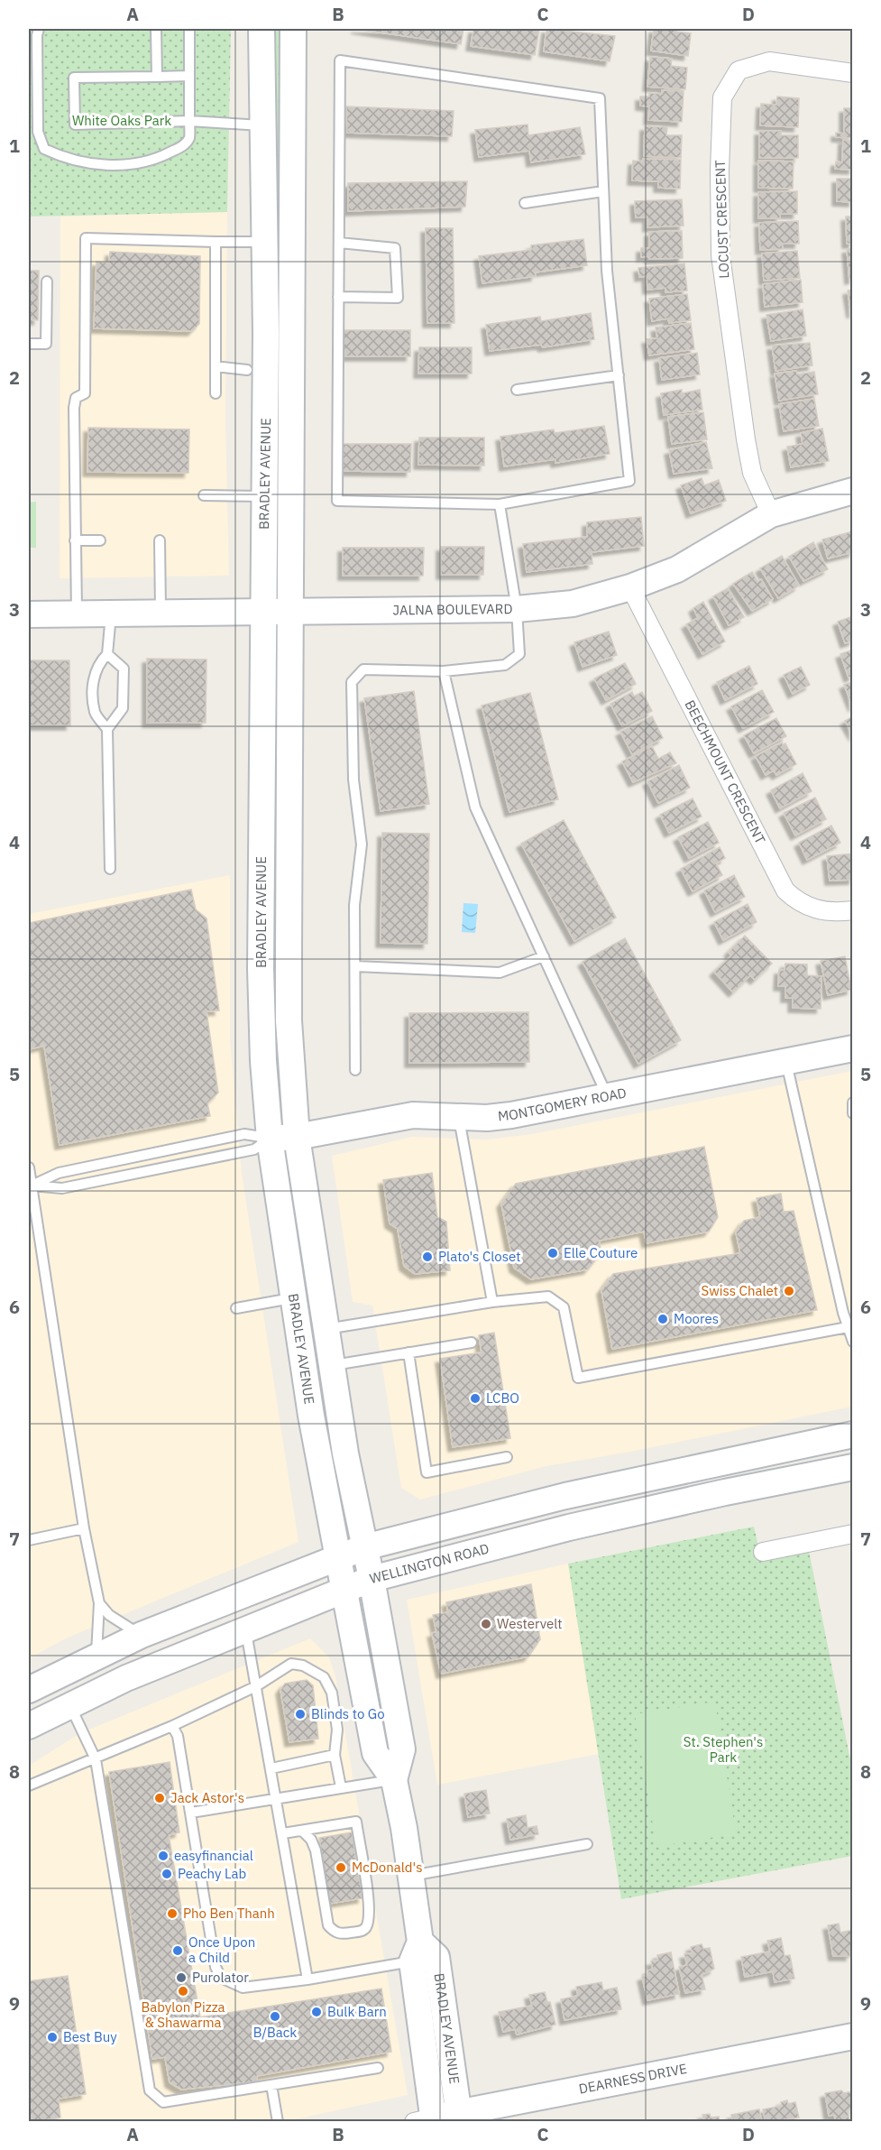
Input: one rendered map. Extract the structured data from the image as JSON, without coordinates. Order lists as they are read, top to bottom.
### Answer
{
  "streets": {
    "main road": [
      "BRADLEY AVENUE",
      "JALNA BOULEVARD",
      "MONTGOMERY ROAD",
      "WELLINGTON ROAD",
      "DEARNESS DRIVE"
    ],
    "street": ["LOCUST CRESCENT", "BEECHMOUNT CRESCENT"]
  },
  "crossings": [
    ["LOCUST CRESCENT", "JALNA BOULEVARD"],
    ["BRADLEY AVENUE", "JALNA BOULEVARD"],
    ["BRADLEY AVENUE", "MONTGOMERY ROAD"],
    ["BRADLEY AVENUE", "WELLINGTON ROAD"],
    ["BRADLEY AVENUE", "DEARNESS DRIVE"],
    ["JALNA BOULEVARD", "BEECHMOUNT CRESCENT"]
  ],
  "parks": ["White Oaks Park", "St. Stephen's Park"],
  "places": [
    "Elle Couture",
    "Plato's Closet",
    "Swiss Chalet",
    "Moores",
    "LCBO",
    "Westervelt",
    "Blinds to Go",
    "Jack Astor's",
    "easyfinancial",
    "McDonald's",
    "Peachy Lab",
    "Pho Ben Thanh",
    "Once Upon a Child",
    "Purolator",
    "Babylon Pizza & Shawarma",
    "Bulk Barn",
    "B/Back",
    "Best Buy"
  ],
  "grid": {
    "columns": [
      "A",
      "B",
      "C",
      "D"
    ],
    "rows": [
      "1",
      "2",
      "3",
      "4",
      "5",
      "6",
      "7",
      "8",
      "9"
    ]
  }
}
